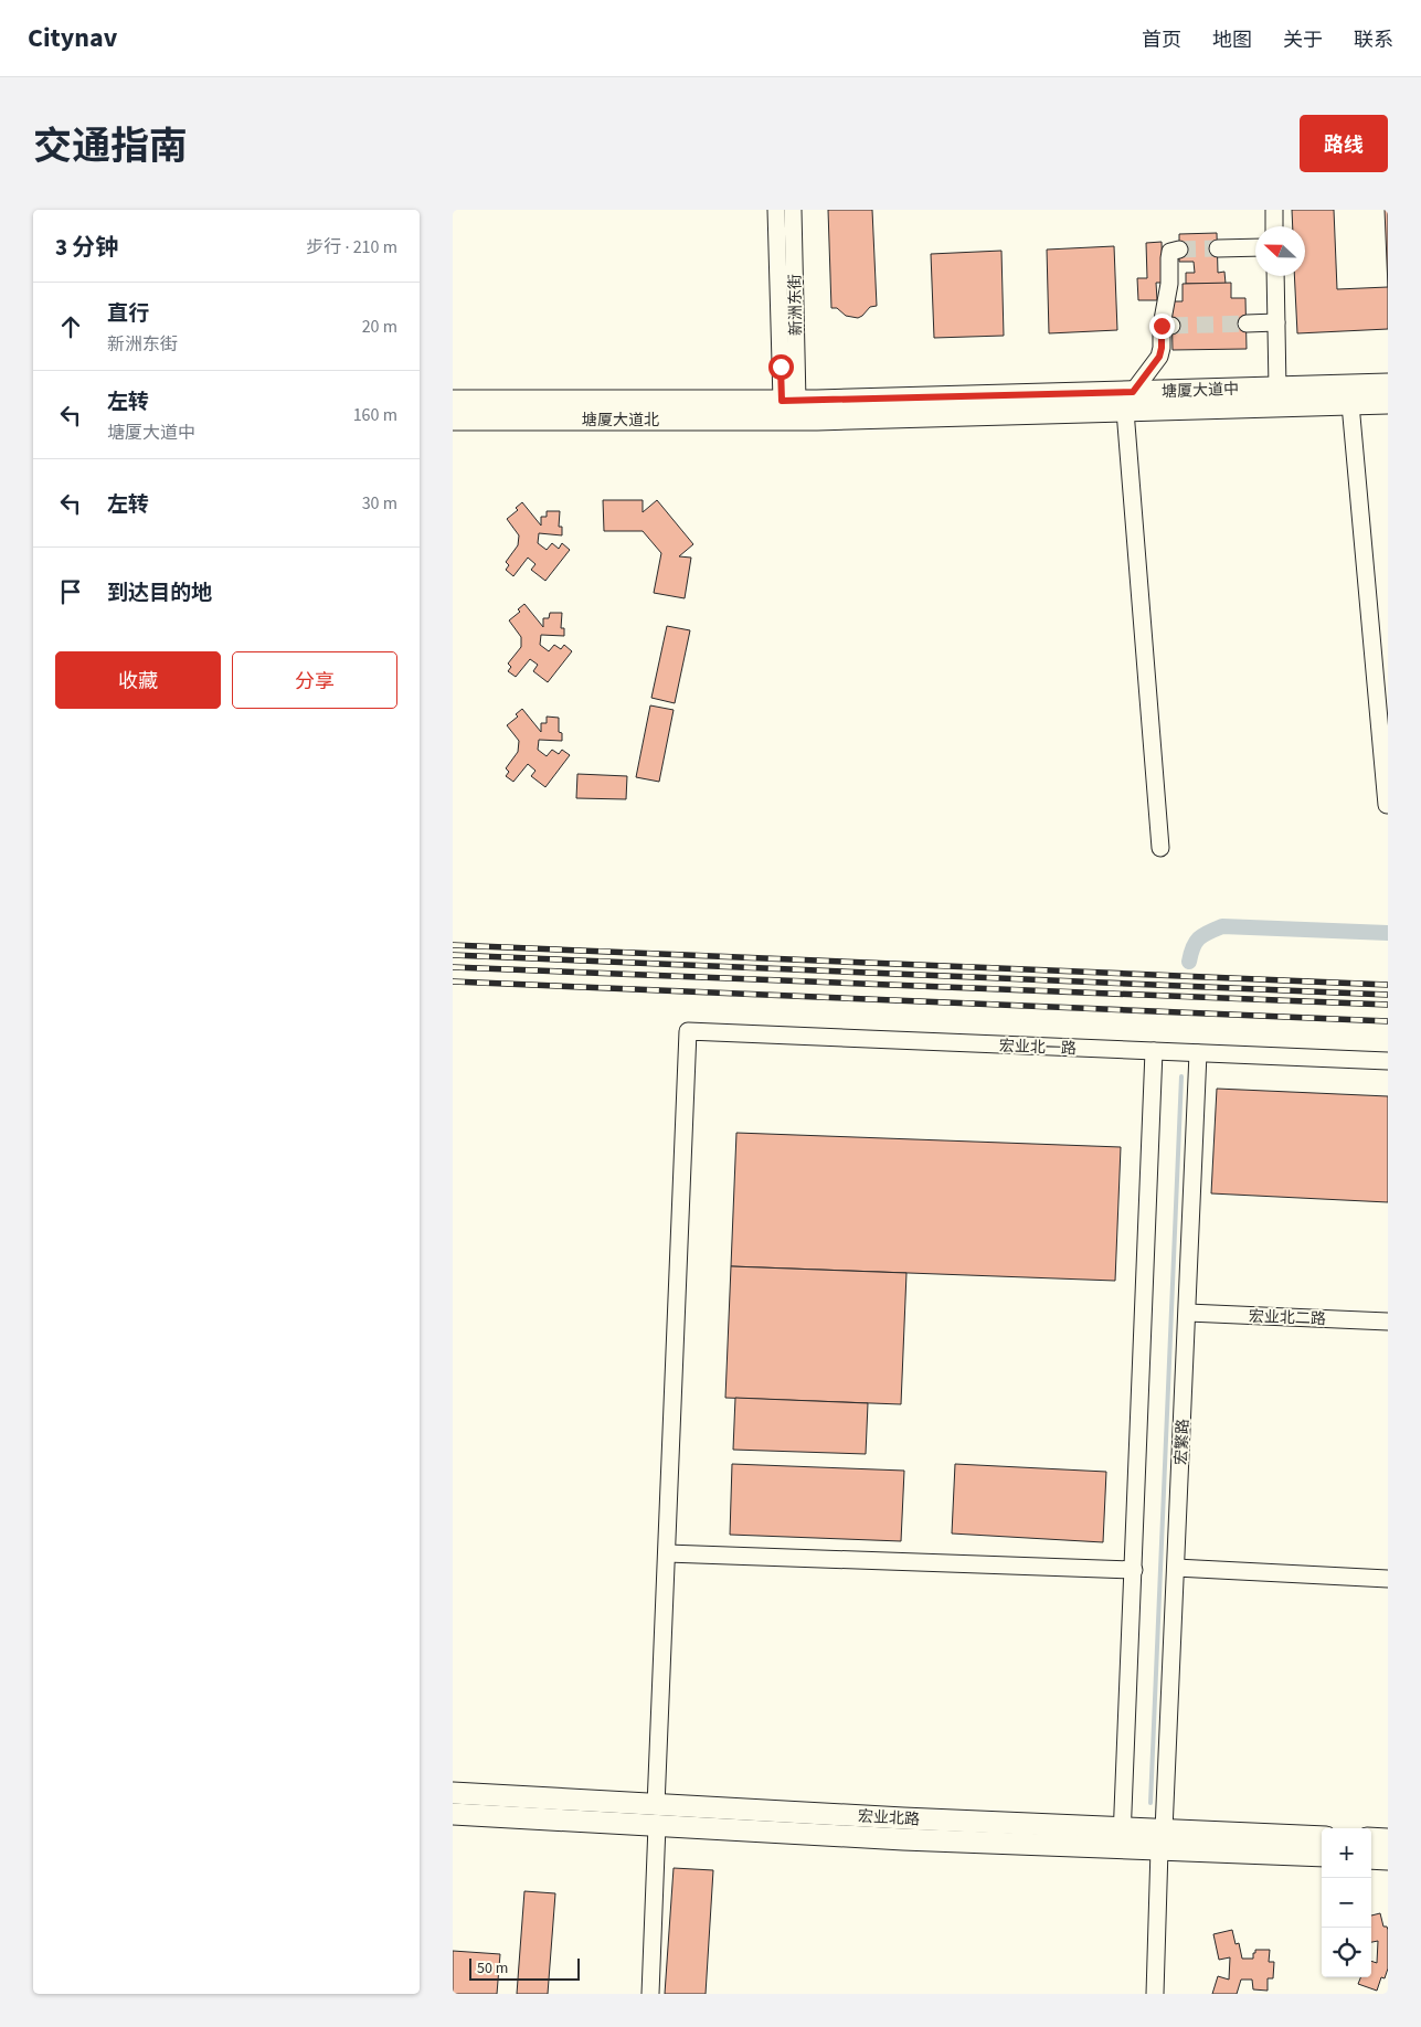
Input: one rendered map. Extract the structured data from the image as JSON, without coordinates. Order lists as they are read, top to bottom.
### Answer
{
  "streets": {
    "main road": ["塘厦大道中", "塘厦大道北", "宏业北路"],
    "street": [
      "新洲东街",
      "宏业北一路",
      "宏业北二路",
      "宏繁路"
    ]
  },
  "crossings": [
    ["新洲东街", "塘厦大道中"],
    ["新洲东街", "塘厦大道北"],
    ["塘厦大道中", "塘厦大道北"],
    ["宏业北一路", "宏繁路"],
    ["宏业北二路", "宏繁路"],
    ["宏繁路", "宏业北路"]
  ],
  "scale_bar": "50 m",
  "north": "left",
  "page": {
    "header": "Citynav",
    "nav": [
      "首页",
      "地图",
      "关于",
      "联系"
    ],
    "title": "交通指南",
    "buttons": [
      "路线",
      ["收藏", "分享"]
    ],
    "heading": ["3 分钟", "步行 · 210 m"],
    "list": [
      ["直行", "新洲东街", "20 m"],
      ["左转", "塘厦大道中", "160 m"],
      ["左转", "30 m"],
      "到达目的地"
    ],
    "map_buttons": ["+", "−"],
    "scale": "50 m"
  }
}
